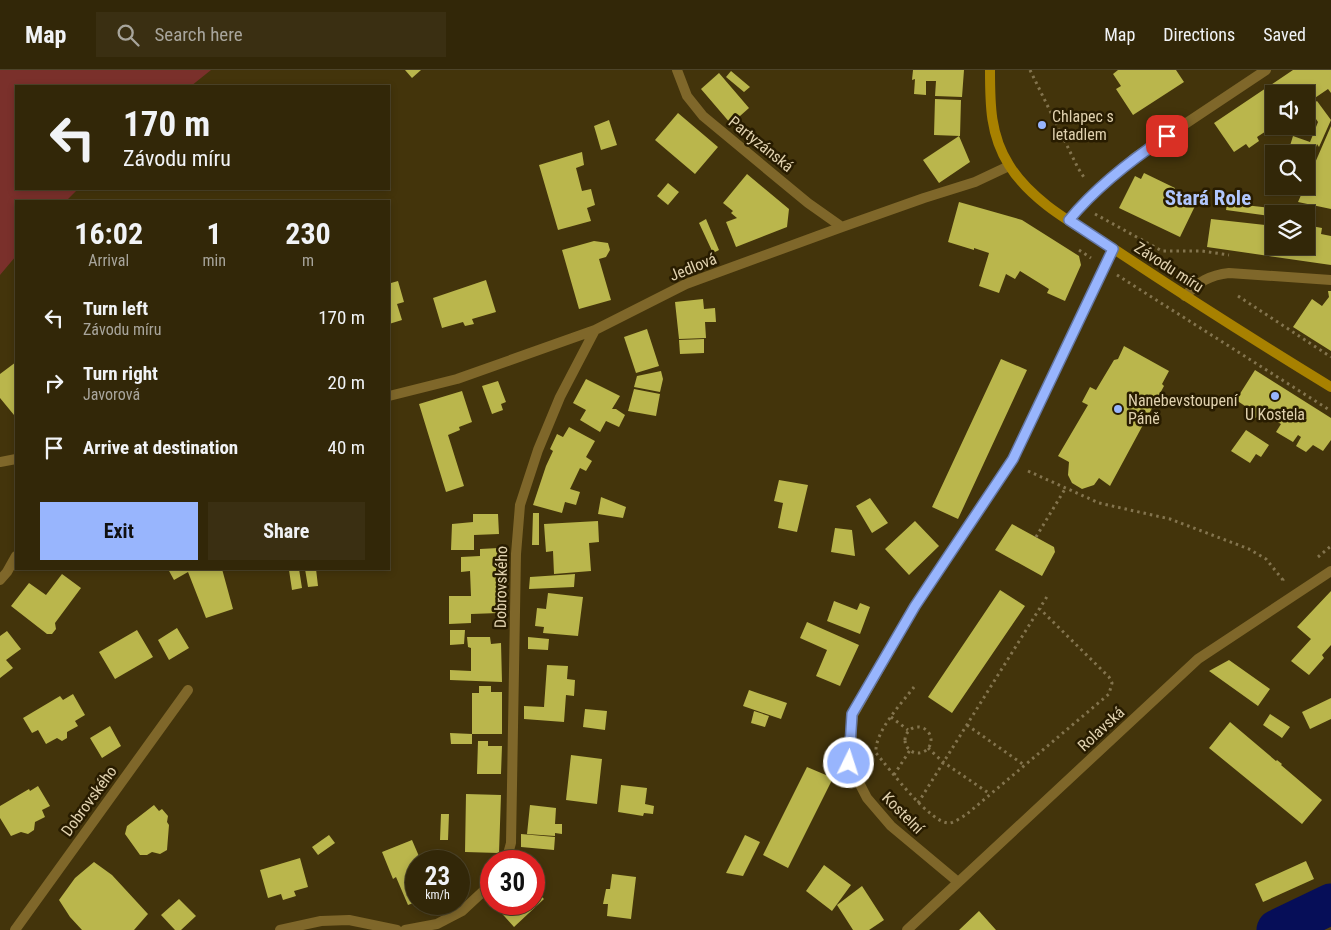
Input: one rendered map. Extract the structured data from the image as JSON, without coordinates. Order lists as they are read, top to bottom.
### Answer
{
  "streets": {
    "main road": ["Závodu míru"],
    "street": [
      "Partyzánská",
      "Jedlová",
      "Dobrovského",
      "Rolavská",
      "Kostelní"
    ]
  },
  "crossings": [
    ["Partyzánská", "Jedlová"],
    ["Jedlová", "Závodu míru"],
    ["Jedlová", "Dobrovského"],
    ["Závodu míru", "Kostelní"],
    ["Rolavská", "Kostelní"]
  ],
  "districts": ["Stará Role"],
  "places": ["Chlapec s letadlem", "U Kostela", "Nanebevstoupení Páně"],
  "page": {
    "header": "Map",
    "search": "Search here",
    "nav": ["Map", "Directions", "Saved"],
    "turn": ["170 m", "Závodu míru"],
    "eta": [
      "16:02",
      "Arrival",
      "1",
      "min",
      "230",
      "m"
    ],
    "list": [
      {
        "name": "Turn left",
        "note": "Závodu míru",
        "value": "170 m"
      },
      {
        "name": "Turn right",
        "note": "Javorová",
        "value": "20 m"
      },
      {
        "name": "Arrive at destination",
        "value": "40 m"
      }
    ],
    "buttons": ["Exit", "Share"],
    "speed": "23 km/h",
    "limit": "30"
  }
}
